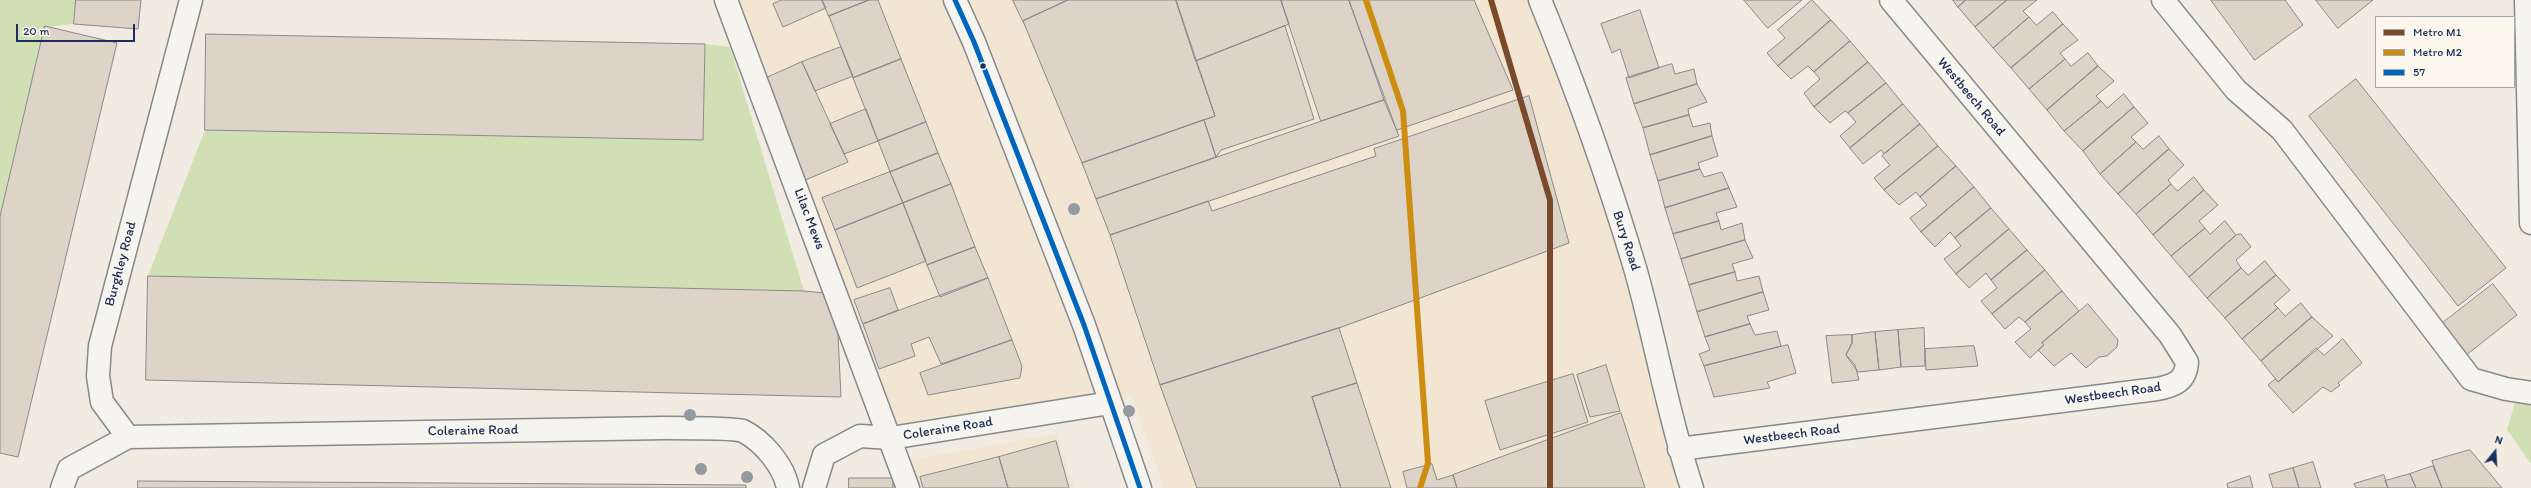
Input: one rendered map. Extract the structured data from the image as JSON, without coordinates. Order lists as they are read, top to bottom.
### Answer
{
  "streets": {
    "street": [
      "Westbeech Road",
      "Lilac Mews",
      "Bury Road",
      "Burghley Road",
      "Coleraine Road"
    ]
  },
  "crossings": [
    ["Westbeech Road", "Bury Road"],
    ["Lilac Mews", "Coleraine Road"],
    ["Burghley Road", "Coleraine Road"]
  ],
  "lines": ["metro line M1", "metro line M2", "transit line 57"],
  "legend": ["Metro M1", "Metro M2", "57"],
  "scale_bar": "20 m",
  "north": "top"
}
